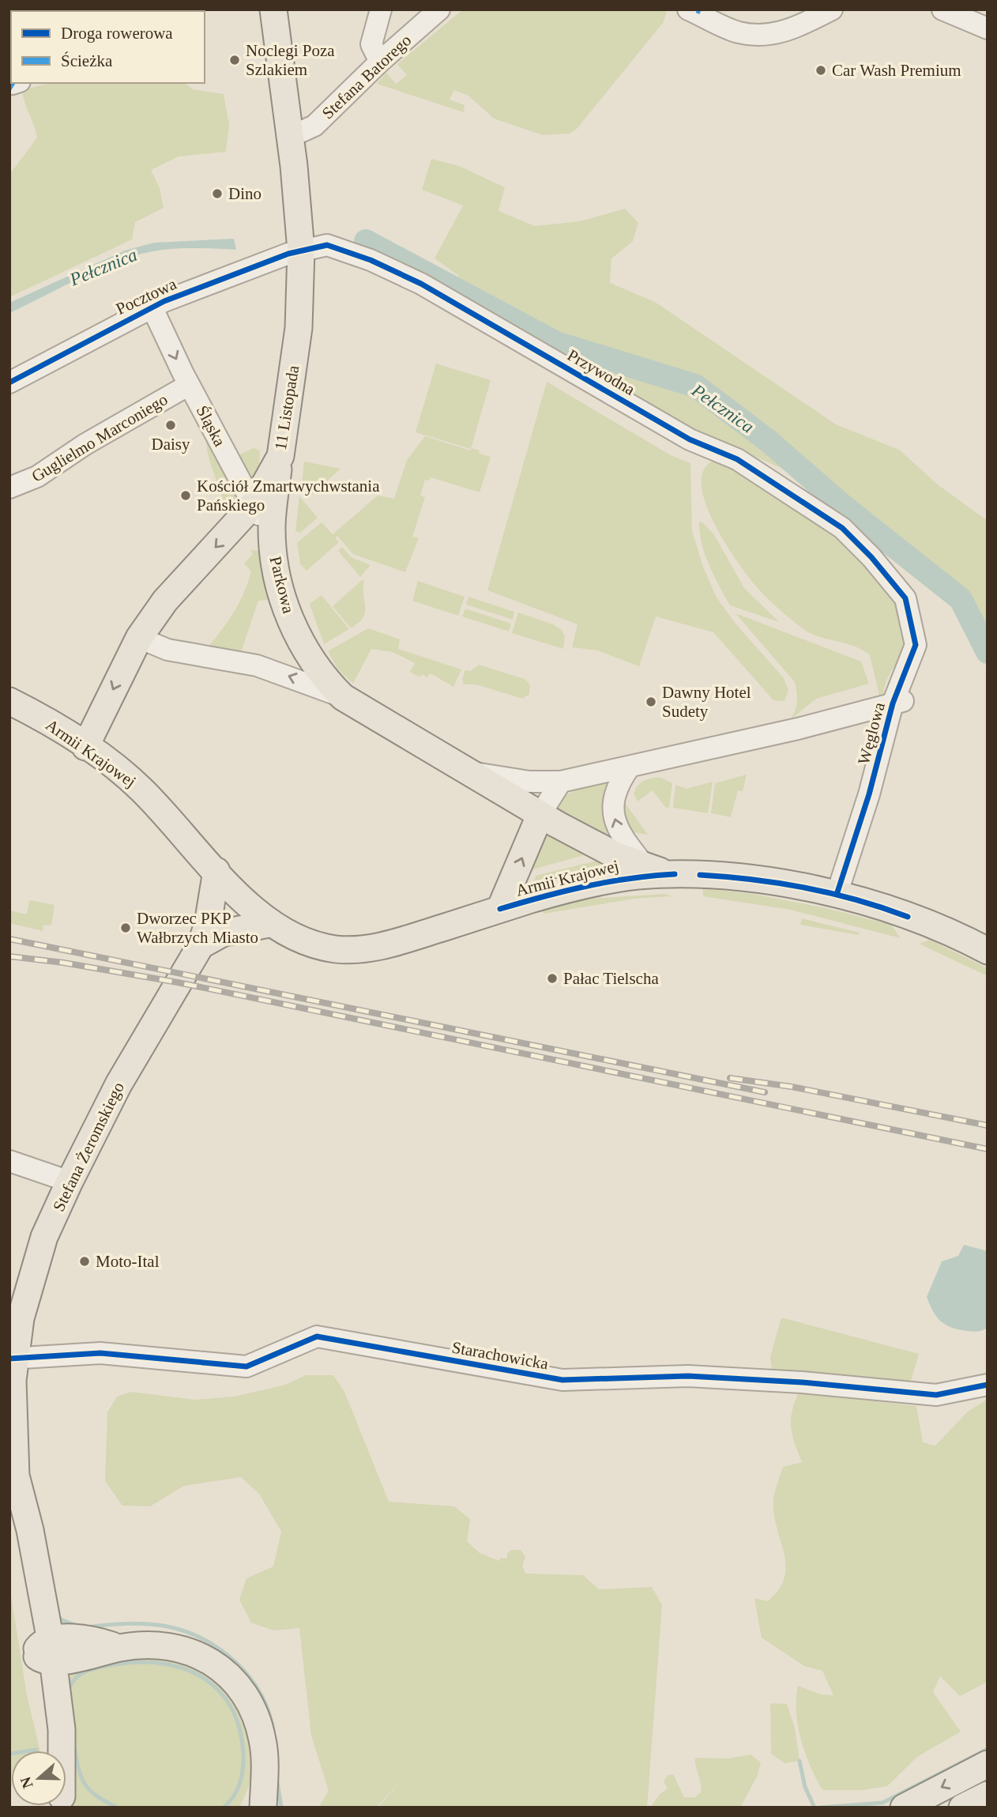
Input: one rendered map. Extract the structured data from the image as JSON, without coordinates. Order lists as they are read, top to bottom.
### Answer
{
  "streets": {
    "main road": [
      "11 Listopada",
      "Parkowa",
      "Armii Krajowej",
      "Stefana Żeromskiego"
    ],
    "street": [
      "Stefana Batorego",
      "Pocztowa",
      "Przywodna",
      "Śląska",
      "Guglielmo Marconiego",
      "Węglowa",
      "Starachowicka"
    ]
  },
  "crossings": [
    ["Stefana Batorego", "11 Listopada"],
    ["Pocztowa", "Przywodna"],
    ["Pocztowa", "11 Listopada"],
    ["Pocztowa", "Śląska"],
    ["Przywodna", "11 Listopada"],
    ["Przywodna", "Węglowa"],
    ["11 Listopada", "Śląska"],
    ["11 Listopada", "Parkowa"],
    ["11 Listopada", "Armii Krajowej"],
    ["Śląska", "Guglielmo Marconiego"],
    ["Śląska", "Parkowa"],
    ["Parkowa", "Armii Krajowej"],
    ["Węglowa", "Armii Krajowej"],
    ["Armii Krajowej", "Stefana Żeromskiego"],
    ["Stefana Żeromskiego", "Starachowicka"]
  ],
  "one_way": ["11 Listopada"],
  "water": ["Pełcznica"],
  "places": [
    "Noclegi Poza Szlakiem",
    "Car Wash Premium",
    "Dino",
    "Daisy",
    "Kościół Zmartwychwstania Pańskiego",
    "Dawny Hotel Sudety",
    "Dworzec PKP Wałbrzych Miasto",
    "Pałac Tielscha",
    "Moto-Ital"
  ],
  "legend": ["Droga rowerowa", "Ścieżka"],
  "north": "left"
}
